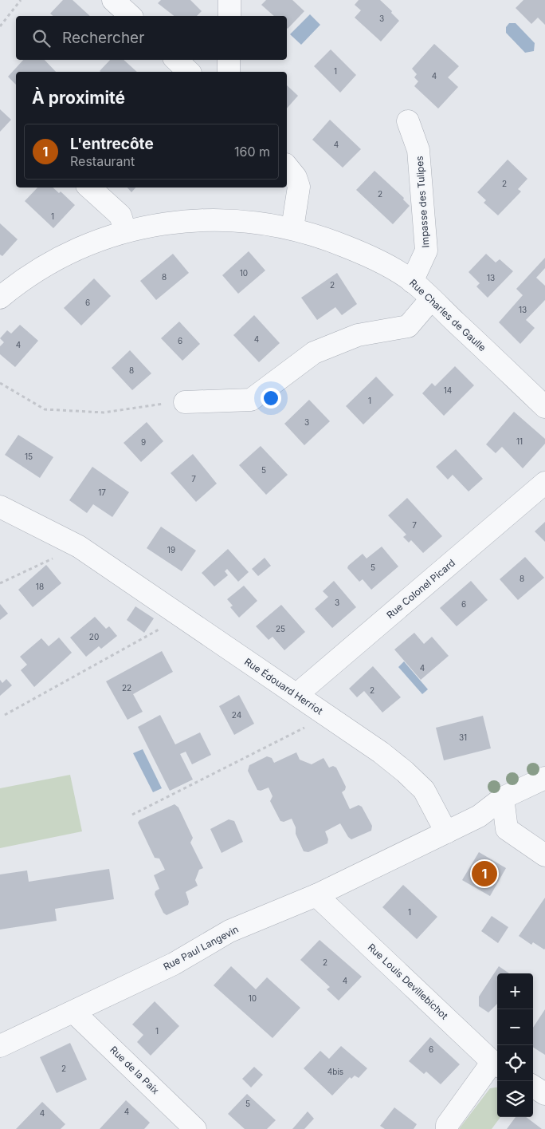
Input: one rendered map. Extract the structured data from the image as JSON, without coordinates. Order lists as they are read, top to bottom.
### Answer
{
  "streets": {
    "street": [
      "Impasse des Tulipes",
      "Rue Charles de Gaulle",
      "Rue Colonel Picard",
      "Rue Édouard Herriot",
      "Rue Paul Langevin",
      "Rue Louis Devillebichot",
      "Rue de la Paix"
    ]
  },
  "crossings": [
    ["Impasse des Tulipes", "Rue Charles de Gaulle"],
    ["Rue Colonel Picard", "Rue Édouard Herriot"],
    ["Rue Édouard Herriot", "Rue Paul Langevin"],
    ["Rue Paul Langevin", "Rue Louis Devillebichot"],
    ["Rue Paul Langevin", "Rue de la Paix"]
  ],
  "house_numbers": [
    "3",
    "1",
    "4",
    "4",
    "2",
    "2",
    "1",
    "10",
    "8",
    "13",
    "2",
    "6",
    "13",
    "4",
    "6",
    "4",
    "8",
    "14",
    "1",
    "3",
    "11",
    "9",
    "15",
    "5",
    "7",
    "17",
    "7",
    "19",
    "5",
    "8",
    "18",
    "3",
    "6",
    "25",
    "20",
    "4",
    "22",
    "2",
    "24",
    "31",
    "1",
    "2",
    "4",
    "10",
    "1",
    "6",
    "2",
    "4bis",
    "5",
    "4",
    "4"
  ],
  "page": {
    "search": "Rechercher",
    "heading": "À proximité",
    "list": [
      {
        "mark": "1",
        "name": "L'entrecôte",
        "note": "Restaurant",
        "value": "160 m"
      }
    ],
    "pins": "1",
    "map_buttons": ["+", "−"]
  }
}
